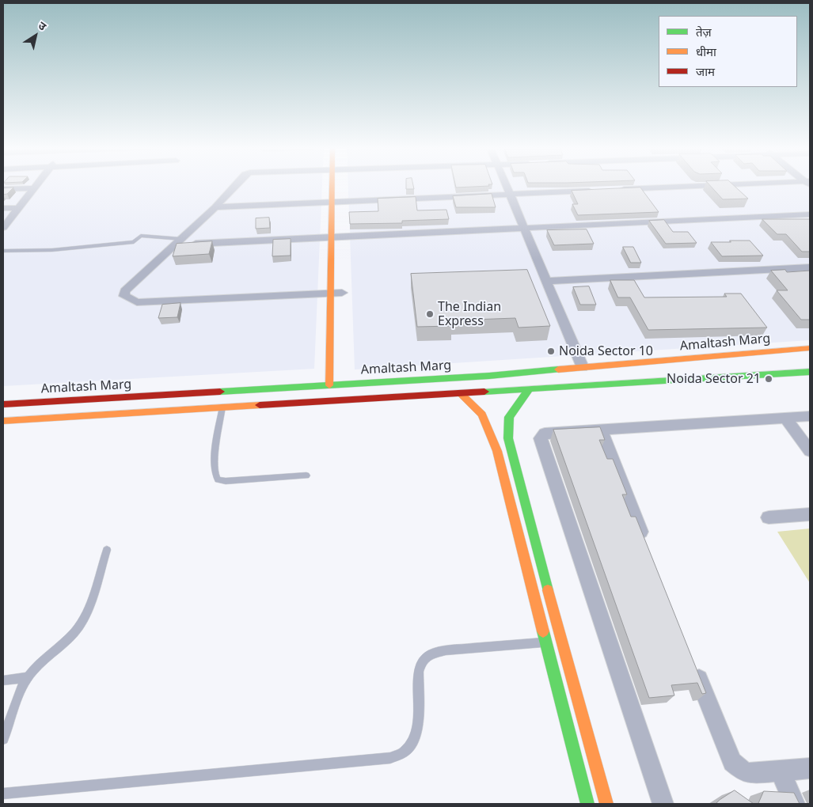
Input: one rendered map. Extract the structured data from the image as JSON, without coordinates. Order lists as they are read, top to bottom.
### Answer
{
  "streets": {
    "main road": ["Amaltash Marg"]
  },
  "places": ["The Indian Express", "Noida Sector 10", "Noida Sector 21"],
  "legend": ["तेज़", "धीमा", "जाम"],
  "north": "top right"
}
